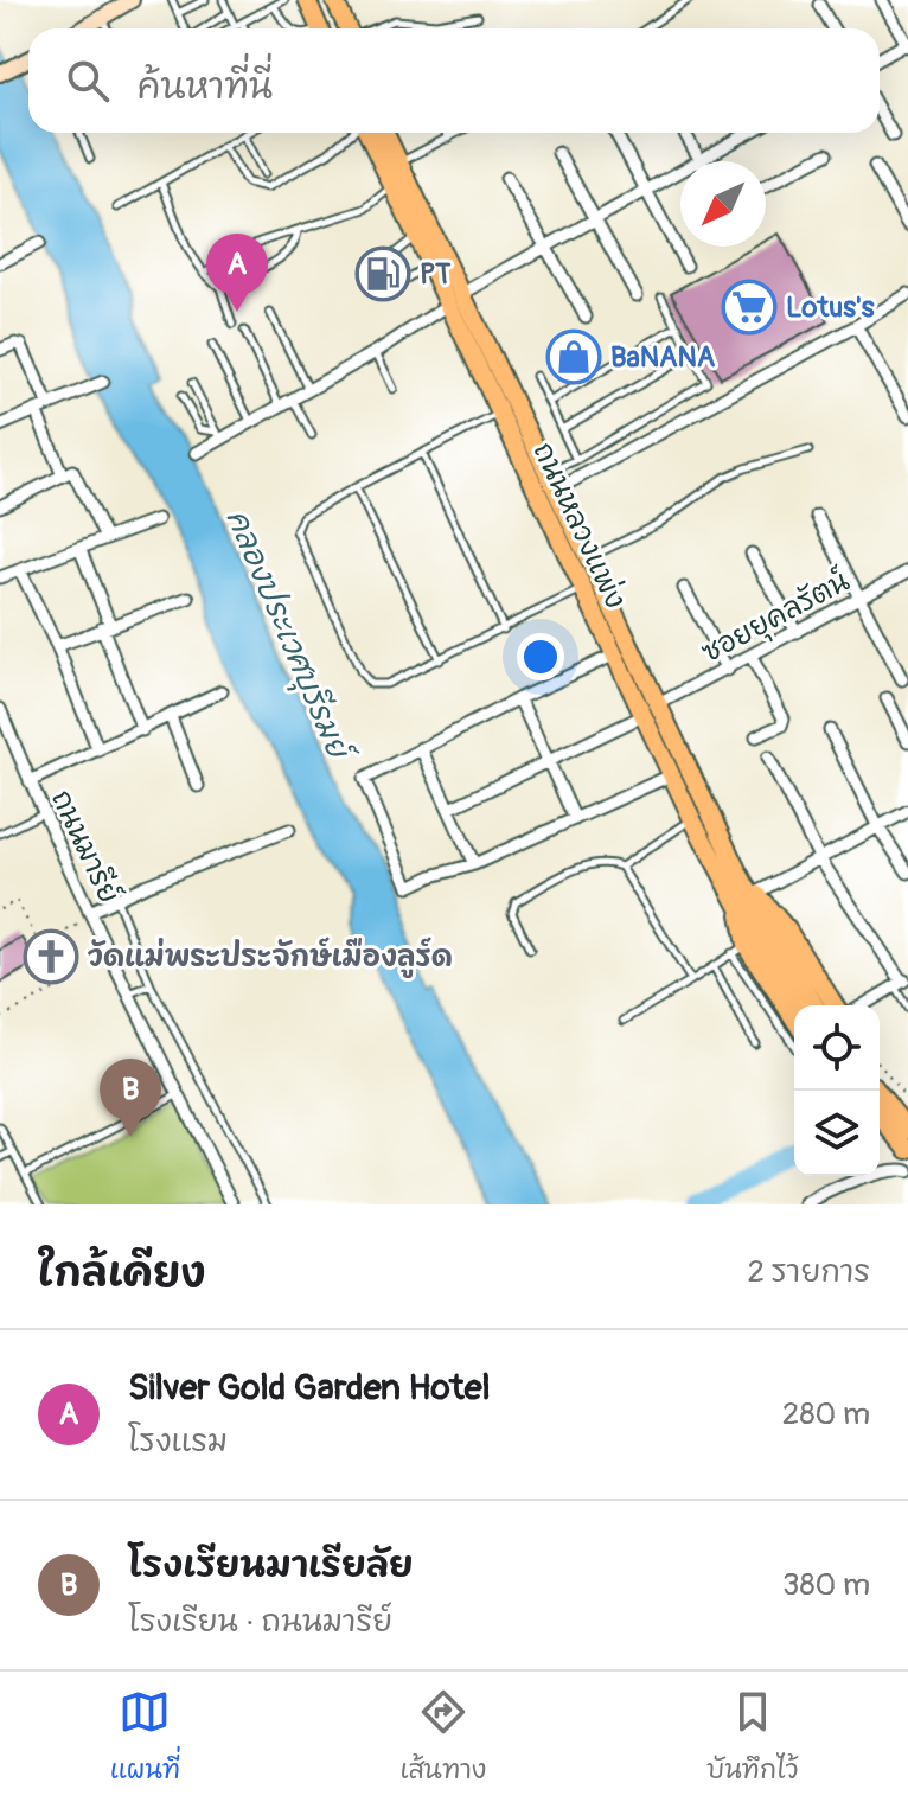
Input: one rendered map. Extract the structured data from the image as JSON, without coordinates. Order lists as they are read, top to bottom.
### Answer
{
  "streets": {
    "main road": ["ถนนหลวงแพ่ง"],
    "street": ["ซอยยุคลรัตน์", "ถนนมารีย์"]
  },
  "crossings": [
    ["ถนนหลวงแพ่ง", "ซอยยุคลรัตน์"]
  ],
  "water": ["คลองประเวศบุรีรมย์"],
  "places": {
    "fuel station": ["PT"],
    "supermarket": ["Lotus's"],
    "shop": ["BaNANA"],
    "church": ["วัดแม่พระประจักษ์เมืองลูร์ด"]
  },
  "north": "bottom left",
  "page": {
    "search": "ค้นหาที่นี่",
    "pins": ["A", "B"],
    "heading": ["ใกล้เคียง", "2 รายการ"],
    "list": [
      {
        "mark": "A",
        "name": "Silver Gold Garden Hotel",
        "note": "โรงแรม",
        "value": "280 m"
      },
      {
        "mark": "B",
        "name": "โรงเรียนมาเรียลัย",
        "note": "โรงเรียน · ถนนมารีย์",
        "value": "380 m"
      }
    ],
    "nav": ["แผนที่", "เส้นทาง", "บันทึกไว้"]
  }
}
